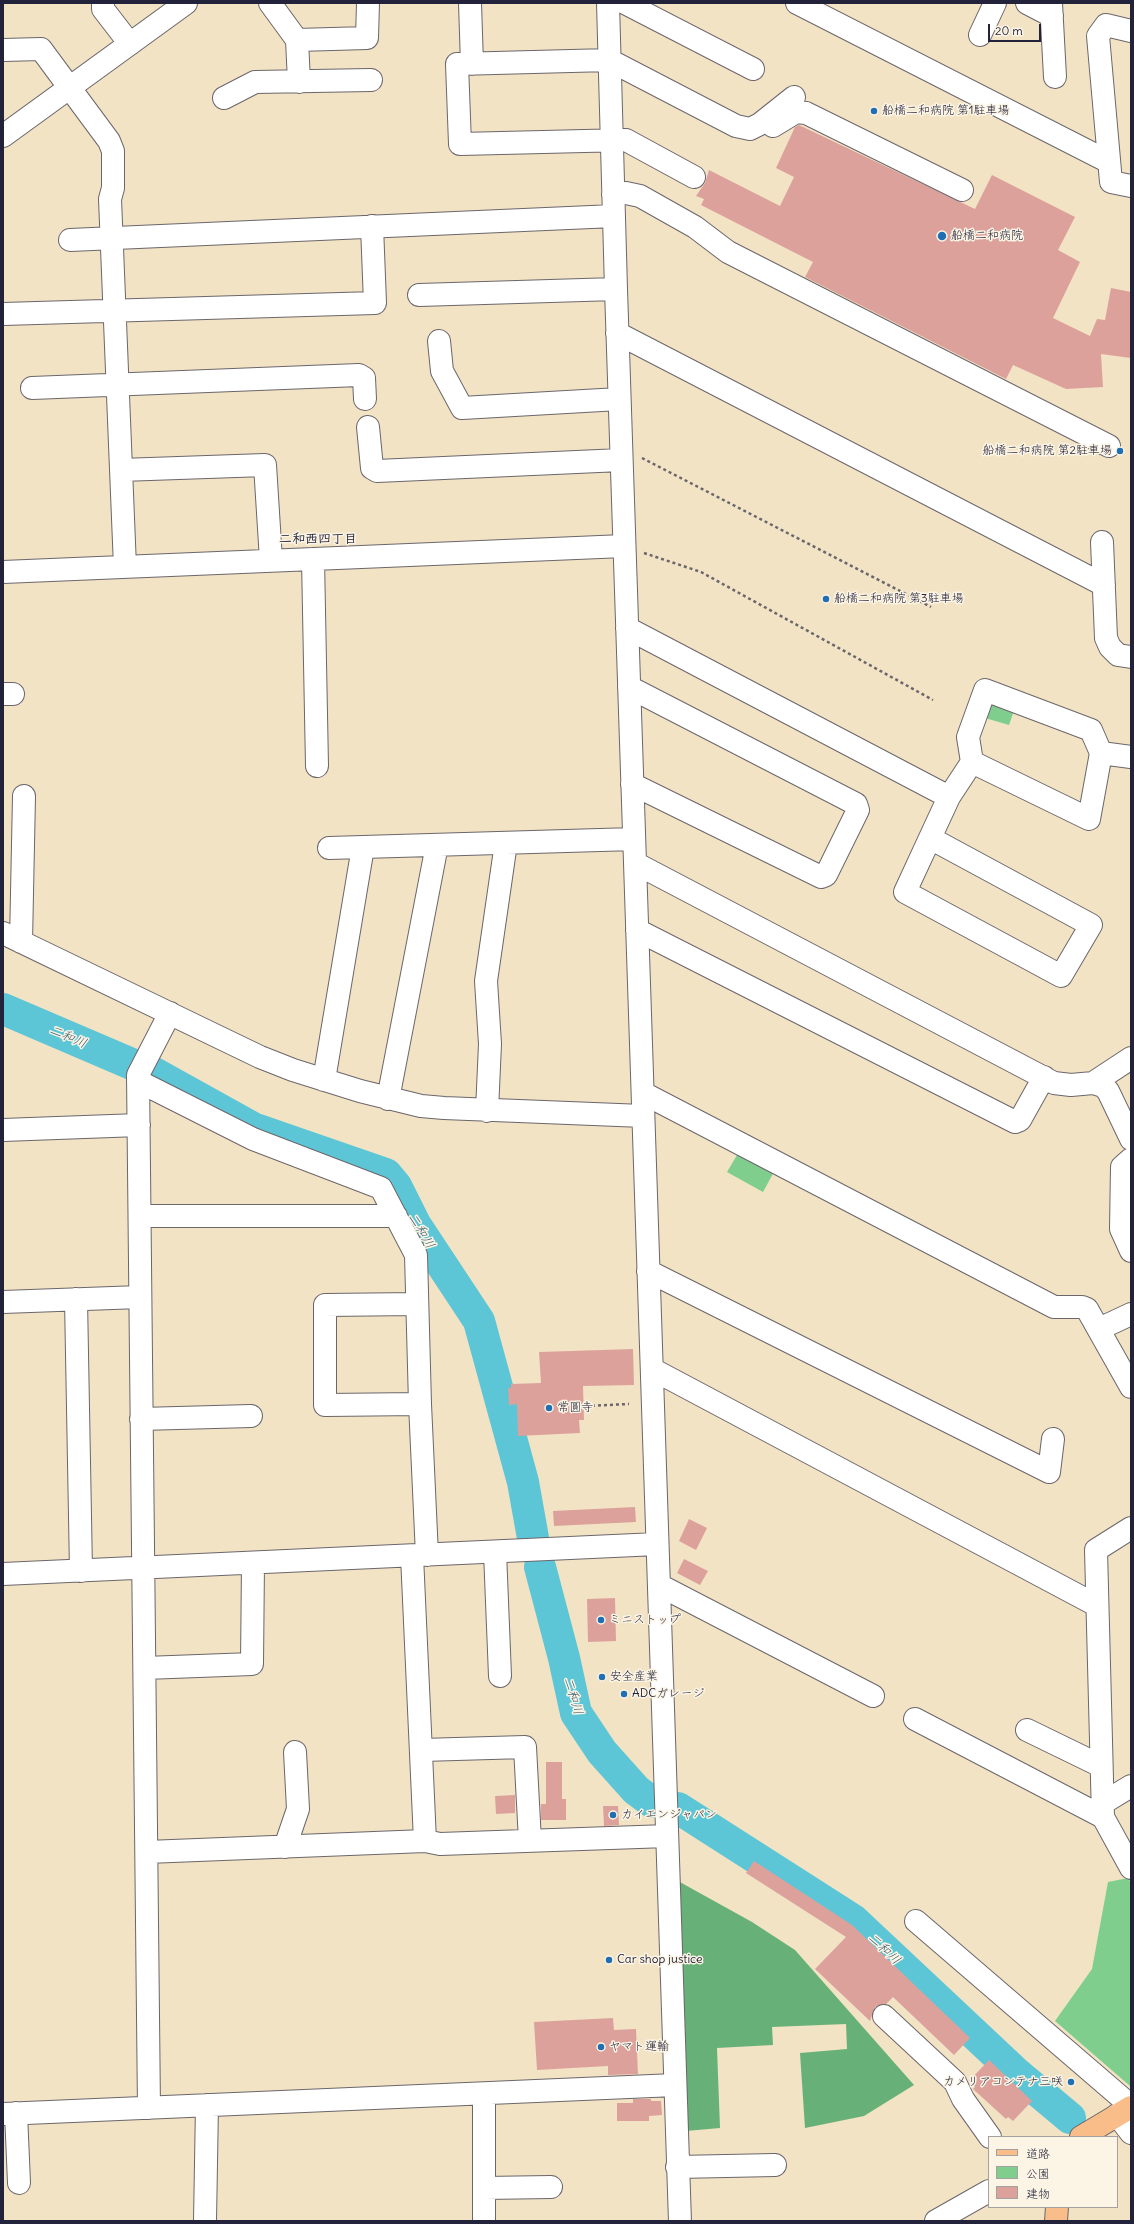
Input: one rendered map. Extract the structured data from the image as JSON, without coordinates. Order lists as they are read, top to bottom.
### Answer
{
  "districts": ["二和西四丁目"],
  "water": ["二和川"],
  "places": [
    "船橋二和病院 第1駐車場",
    "船橋二和病院",
    "船橋二和病院 第2駐車場",
    "船橋二和病院 第3駐車場",
    "常圓寺",
    "ミニストップ",
    "安全産業",
    "ADCガレージ",
    "カイエンジャパン",
    "Car shop justice",
    "ヤマト運輸",
    "カメリアコンテナ三咲"
  ],
  "legend": ["道路", "公園", "建物"],
  "scale_bar": "20 m"
}
